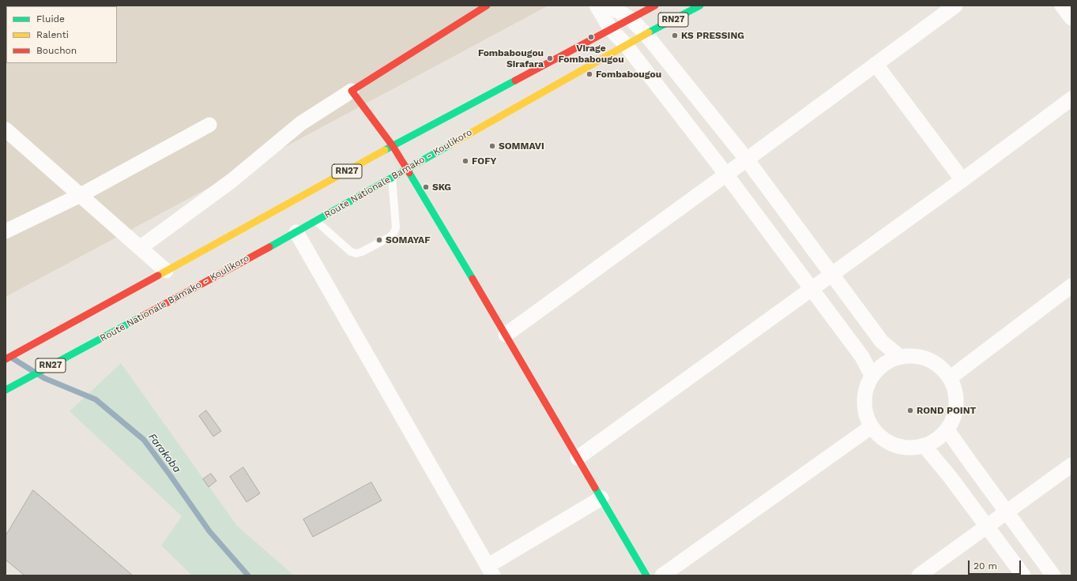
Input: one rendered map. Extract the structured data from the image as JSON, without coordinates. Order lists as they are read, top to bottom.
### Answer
{
  "streets": {
    "main road": ["RN27", "Route Nationale Bamako - Koulikoro"]
  },
  "water": ["Farakoba"],
  "places": [
    "KS PRESSING",
    "Virage Fombabougou",
    "Fombabougou Sirafara",
    "Fombabougou",
    "SOMMAVI",
    "FOFY",
    "SKG",
    "SOMAYAF",
    "ROND POINT"
  ],
  "legend": ["Fluide", "Ralenti", "Bouchon"],
  "scale_bar": "20 m"
}
